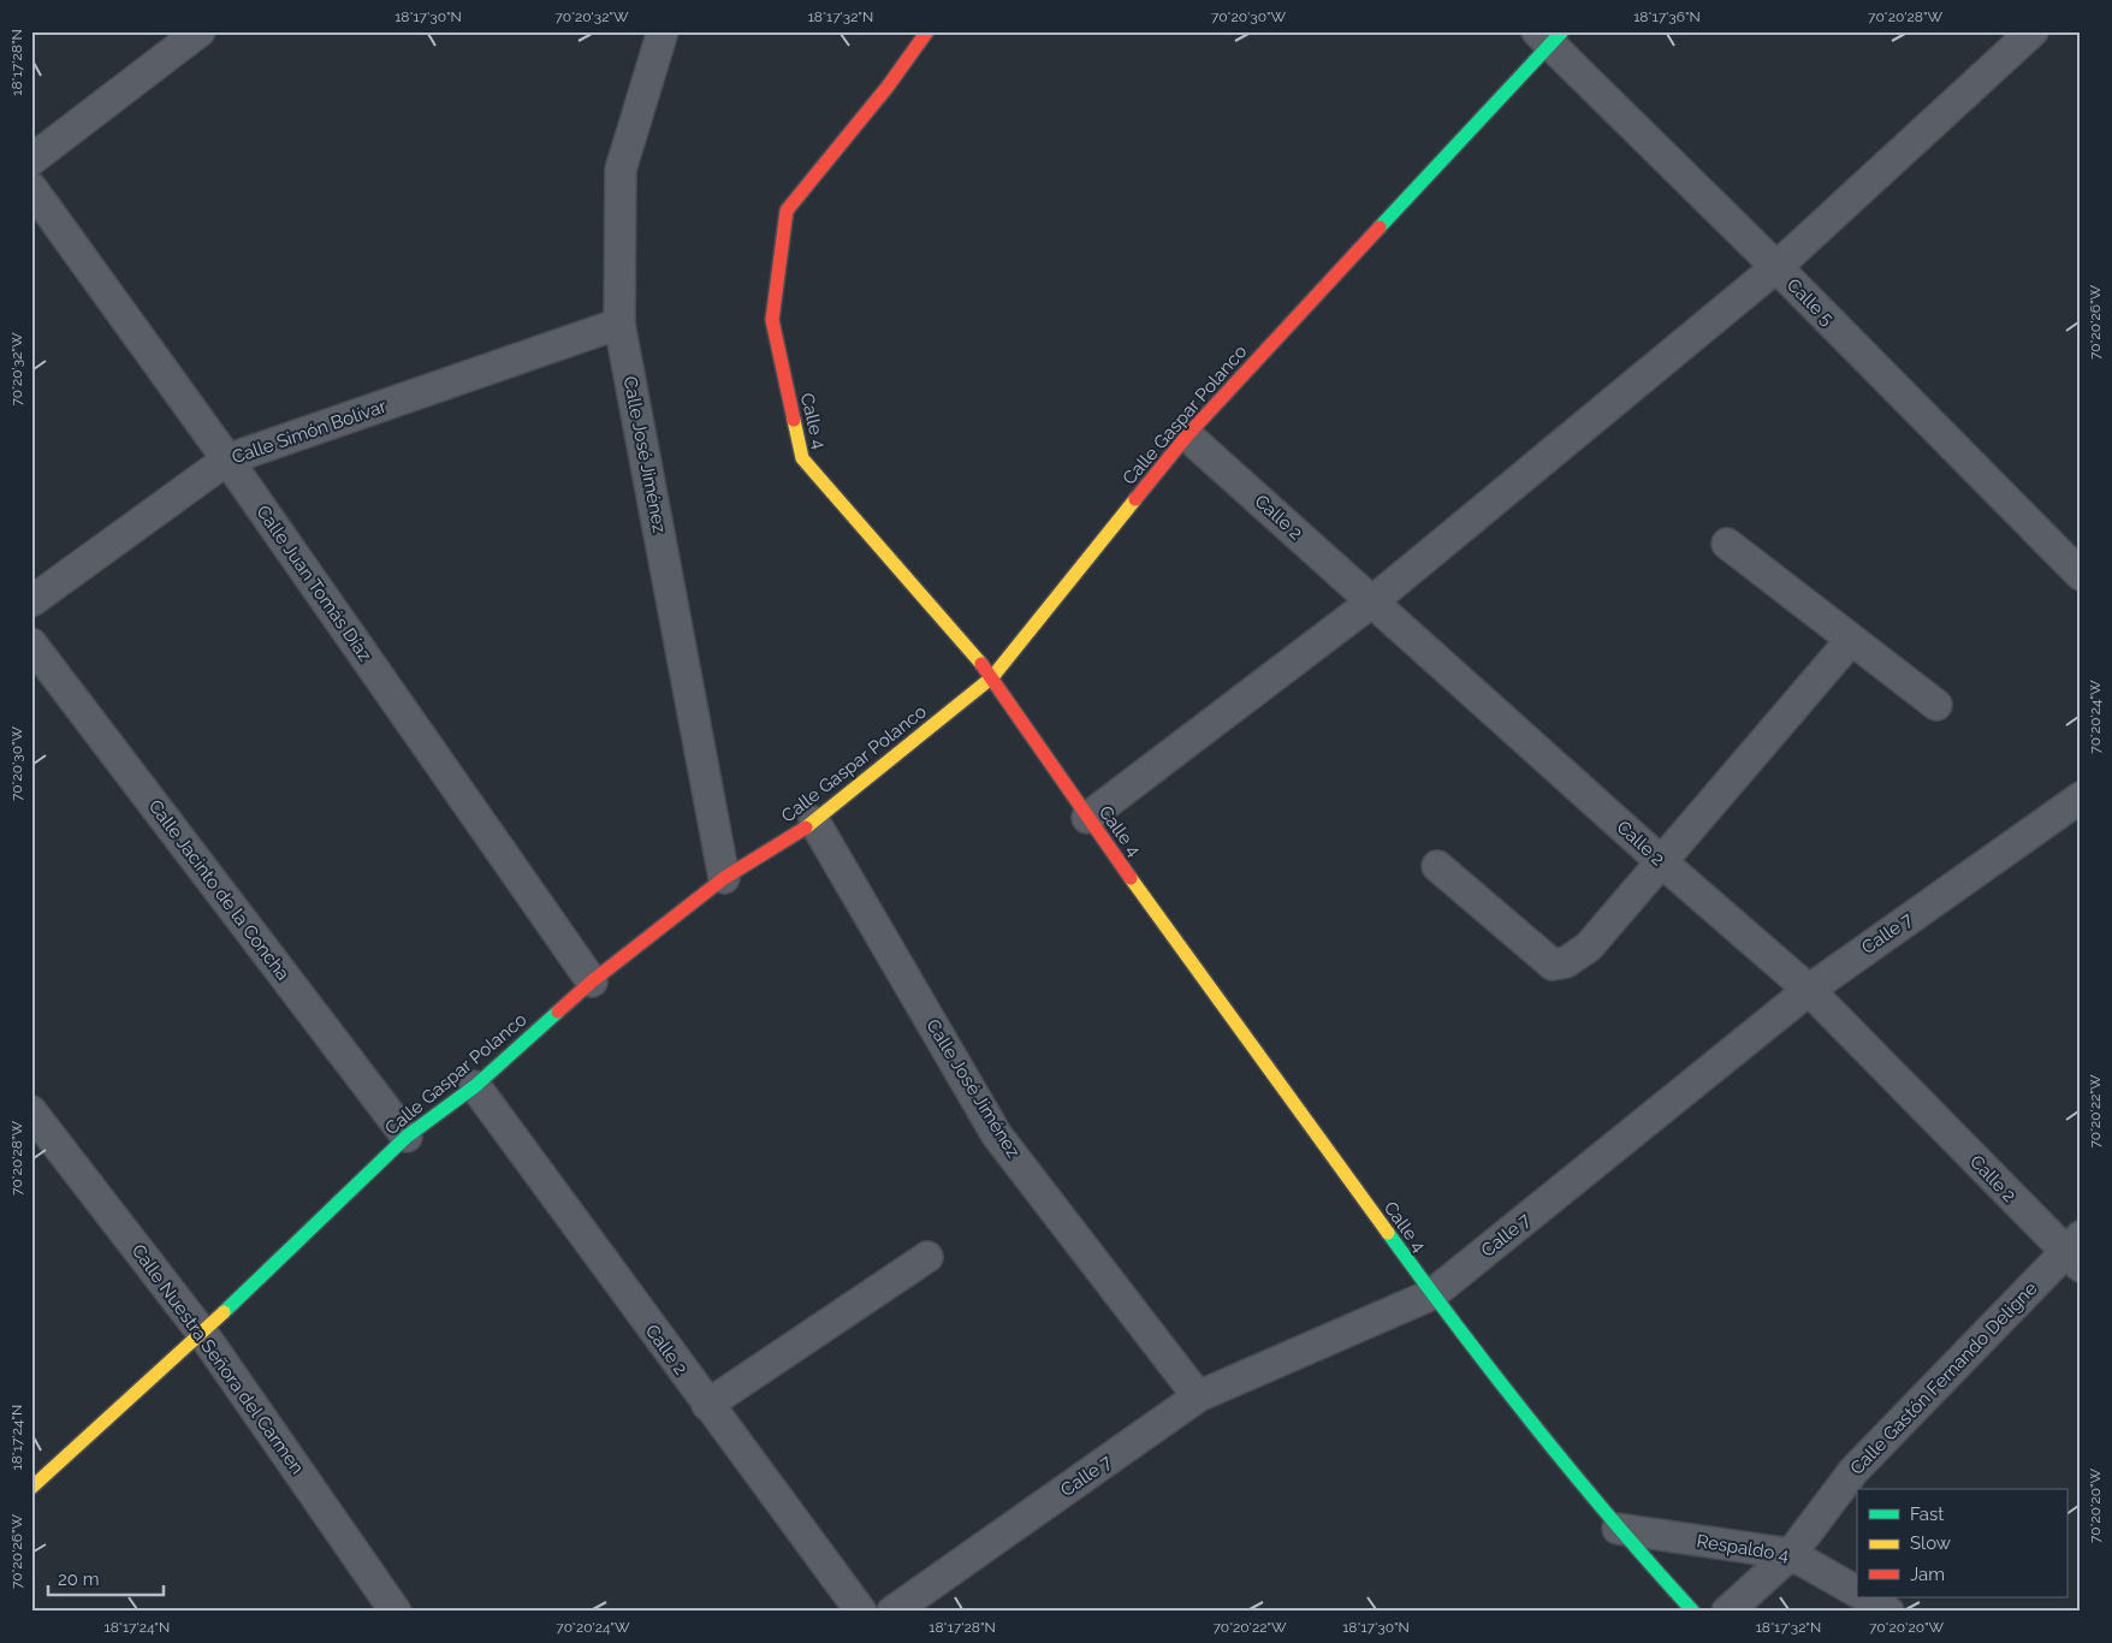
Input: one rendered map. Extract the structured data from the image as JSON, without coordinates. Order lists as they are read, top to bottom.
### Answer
{
  "streets": {
    "street": [
      "Calle 5",
      "Calle Gaspar Polanco",
      "Calle 4",
      "Calle Simón Bolívar",
      "Calle José Jiménez",
      "Calle 2",
      "Calle Juan Tomás Díaz",
      "Calle Jacinto de la Concha",
      "Calle 7",
      "Calle Nuestra Señora del Carmen",
      "Calle Gastón Fernando Deligne",
      "Respaldo 4"
    ]
  },
  "crossings": [
    ["Calle 5", "Calle Gaspar Polanco"],
    ["Calle Gaspar Polanco", "Calle 4"],
    ["Calle Gaspar Polanco", "Calle José Jiménez"],
    ["Calle Gaspar Polanco", "Calle 2"],
    ["Calle Gaspar Polanco", "Calle Juan Tomás Díaz"],
    ["Calle Gaspar Polanco", "Calle Jacinto de la Concha"],
    ["Calle Gaspar Polanco", "Calle Nuestra Señora del Carmen"],
    ["Calle 4", "Calle 7"],
    ["Calle 4", "Respaldo 4"],
    ["Calle Simón Bolívar", "Calle José Jiménez"],
    ["Calle Simón Bolívar", "Calle Juan Tomás Díaz"],
    ["Calle José Jiménez", "Calle 7"],
    ["Calle 2", "Calle 7"],
    ["Calle 2", "Calle Gastón Fernando Deligne"],
    ["Calle Gastón Fernando Deligne", "Respaldo 4"]
  ],
  "legend": ["Fast", "Slow", "Jam"],
  "scale_bar": "20 m",
  "coordinates": [
    "18°17'30\"N",
    "70°20'32\"W",
    "18°17'32\"N",
    "70°20'30\"W",
    "18°17'36\"N",
    "70°20'28\"W",
    "18°17'28\"N",
    "70°20'26\"W",
    "70°20'24\"W",
    "70°20'22\"W",
    "18°17'24\"N",
    "70°20'20\"W"
  ]
}
